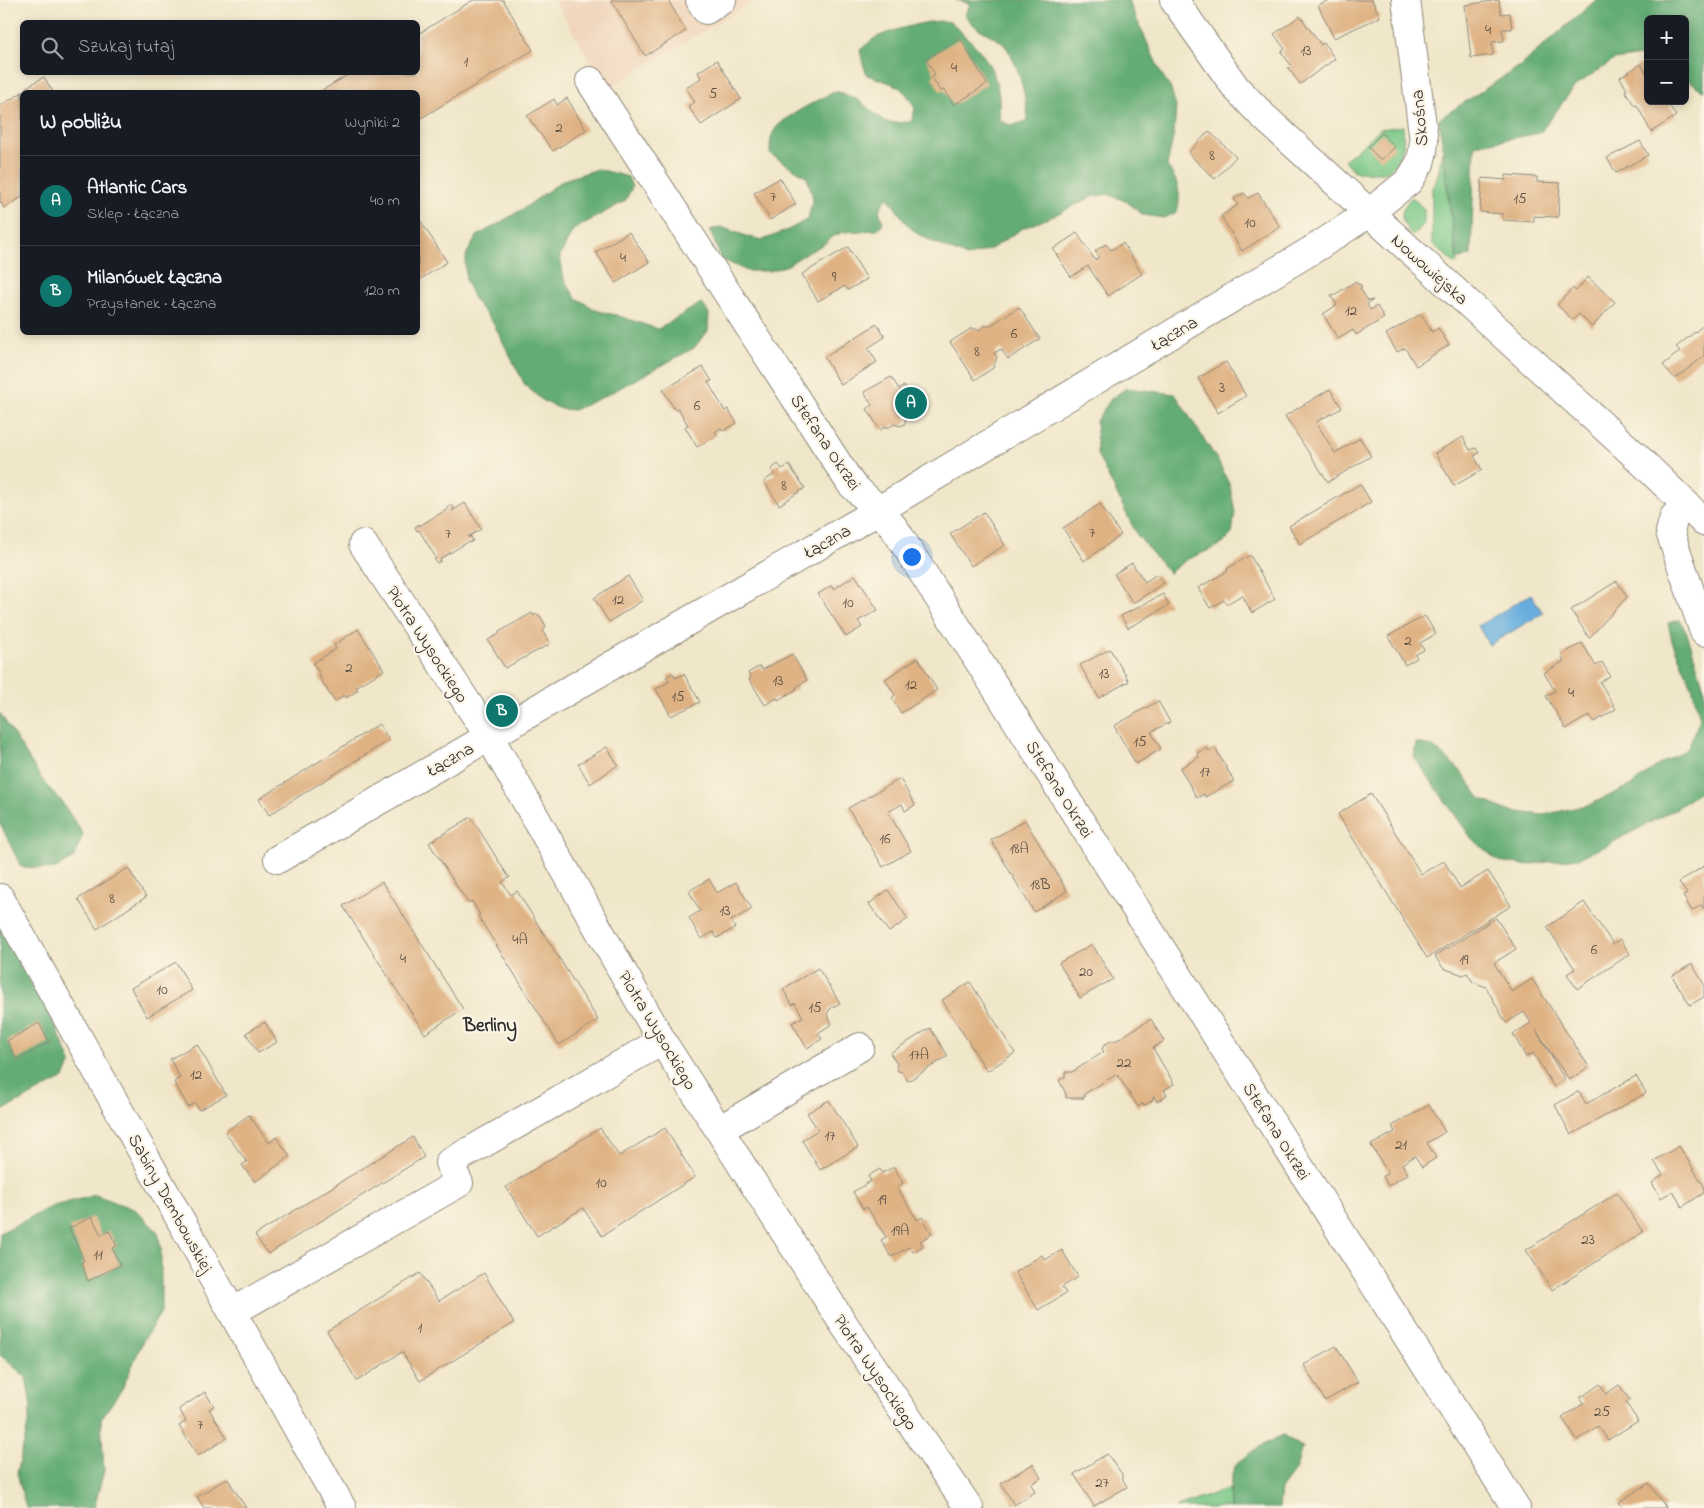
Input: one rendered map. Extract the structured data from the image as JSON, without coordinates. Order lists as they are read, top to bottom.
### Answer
{
  "streets": {
    "street": [
      "Skośna",
      "Nowowiejska",
      "Łączna",
      "Stefana Okrzei",
      "Piotra Wysockiego",
      "Sabiny Dembowskiej"
    ]
  },
  "crossings": [
    ["Skośna", "Nowowiejska"],
    ["Skośna", "Łączna"],
    ["Nowowiejska", "Łączna"],
    ["Łączna", "Stefana Okrzei"],
    ["Łączna", "Piotra Wysockiego"]
  ],
  "districts": ["Berliny"],
  "house_numbers": [
    "4",
    "13",
    "1",
    "4",
    "5",
    "2",
    "8",
    "7",
    "15",
    "10",
    "4",
    "9",
    "12",
    "6",
    "8",
    "3",
    "6",
    "8",
    "7",
    "7",
    "12",
    "10",
    "2",
    "2",
    "13",
    "13",
    "12",
    "4",
    "15",
    "15",
    "17",
    "16",
    "18A",
    "18B",
    "8",
    "13",
    "4A",
    "6",
    "4",
    "19",
    "20",
    "10",
    "15",
    "17A",
    "22",
    "12",
    "17",
    "21",
    "10",
    "19",
    "19A",
    "23",
    "11",
    "1",
    "25",
    "7",
    "27"
  ],
  "page": {
    "map_buttons": ["+", "−"],
    "search": "Szukaj tutaj",
    "heading": ["W pobliżu", "Wyniki: 2"],
    "list": [
      {
        "mark": "A",
        "name": "Atlantic Cars",
        "note": "Sklep · Łączna",
        "value": "40 m"
      },
      {
        "mark": "B",
        "name": "Milanówek Łączna",
        "note": "Przystanek · Łączna",
        "value": "120 m"
      }
    ],
    "pins": ["A", "B"]
  }
}
